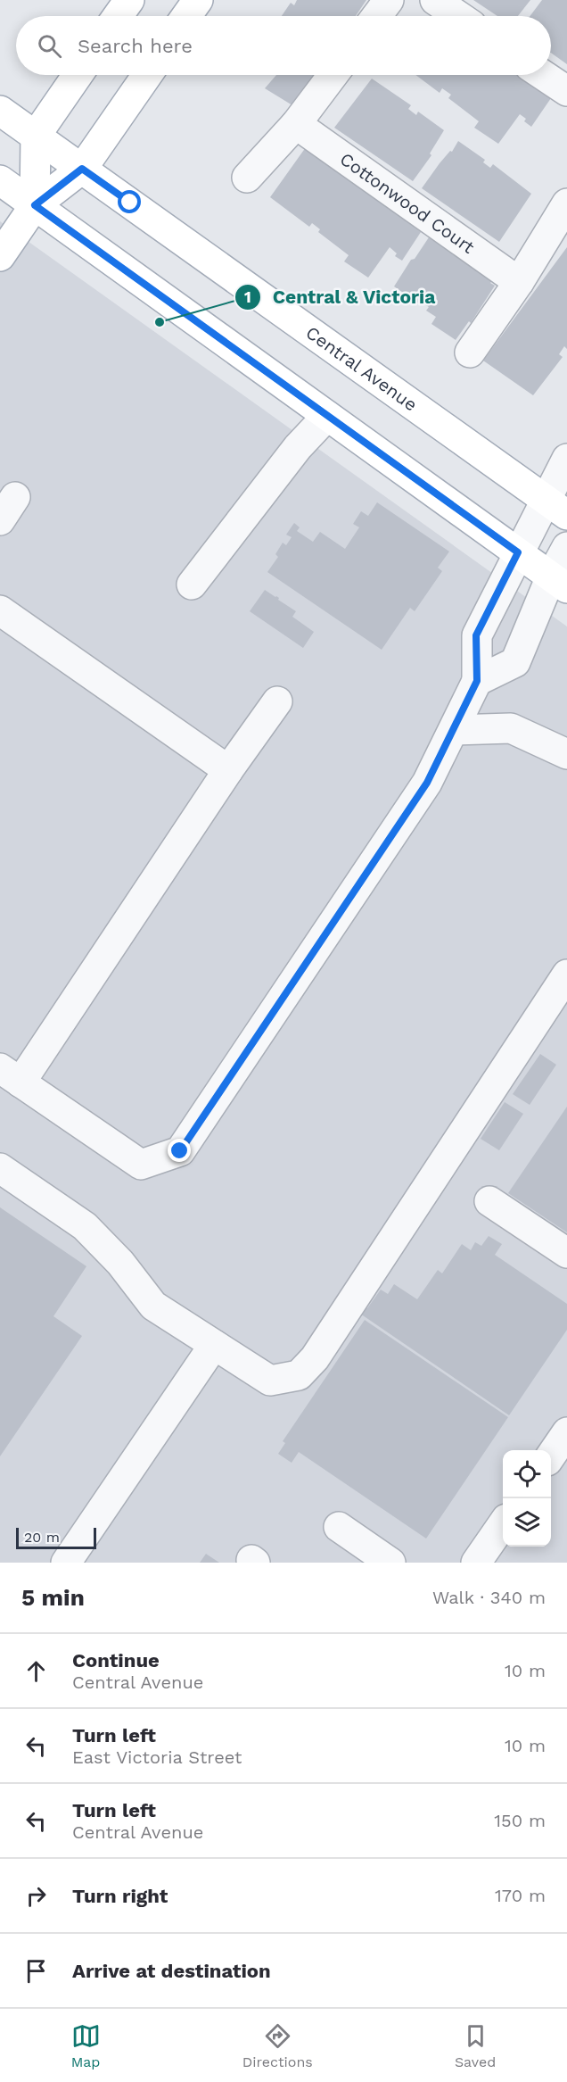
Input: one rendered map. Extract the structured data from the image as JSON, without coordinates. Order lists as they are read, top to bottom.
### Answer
{
  "streets": {
    "main road": ["Central Avenue"],
    "street": ["Cottonwood Court"]
  },
  "places": ["Central & Victoria"],
  "scale_bar": "20 m",
  "page": {
    "search": "Search here",
    "scale": "20 m",
    "heading": ["5 min", "Walk · 340 m"],
    "list": [
      ["Continue", "Central Avenue", "10 m"],
      ["Turn left", "East Victoria Street", "10 m"],
      ["Turn left", "Central Avenue", "150 m"],
      ["Turn right", "170 m"],
      "Arrive at destination"
    ],
    "nav": ["Map", "Directions", "Saved"]
  }
}
